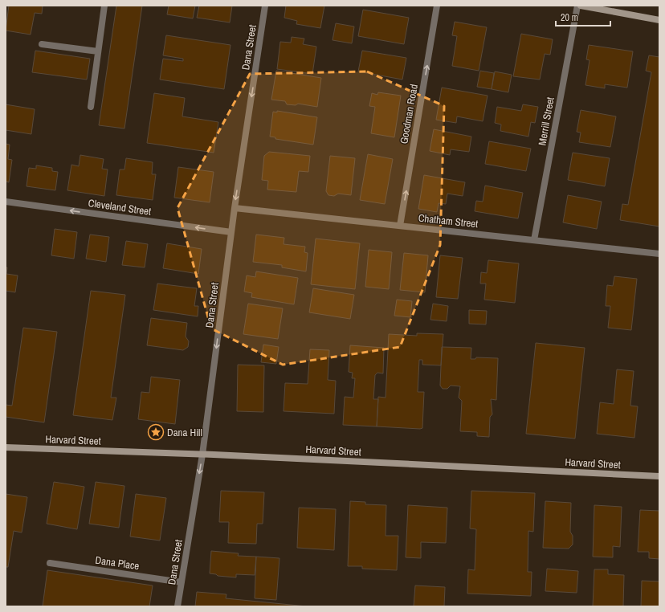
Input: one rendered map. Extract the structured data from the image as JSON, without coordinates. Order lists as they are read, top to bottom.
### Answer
{
  "streets": {
    "street": [
      "Dana Street",
      "Goodman Road",
      "Merrill Street",
      "Cleveland Street",
      "Chatham Street",
      "Harvard Street",
      "Dana Place"
    ]
  },
  "crossings": [
    ["Dana Street", "Cleveland Street"],
    ["Dana Street", "Chatham Street"],
    ["Dana Street", "Harvard Street"],
    ["Dana Street", "Dana Place"],
    ["Goodman Road", "Chatham Street"],
    ["Merrill Street", "Chatham Street"]
  ],
  "one_way": ["Dana Street", "Goodman Road", "Cleveland Street"],
  "places": {
    "place": ["Dana Hill"]
  },
  "scale_bar": "20 m"
}
